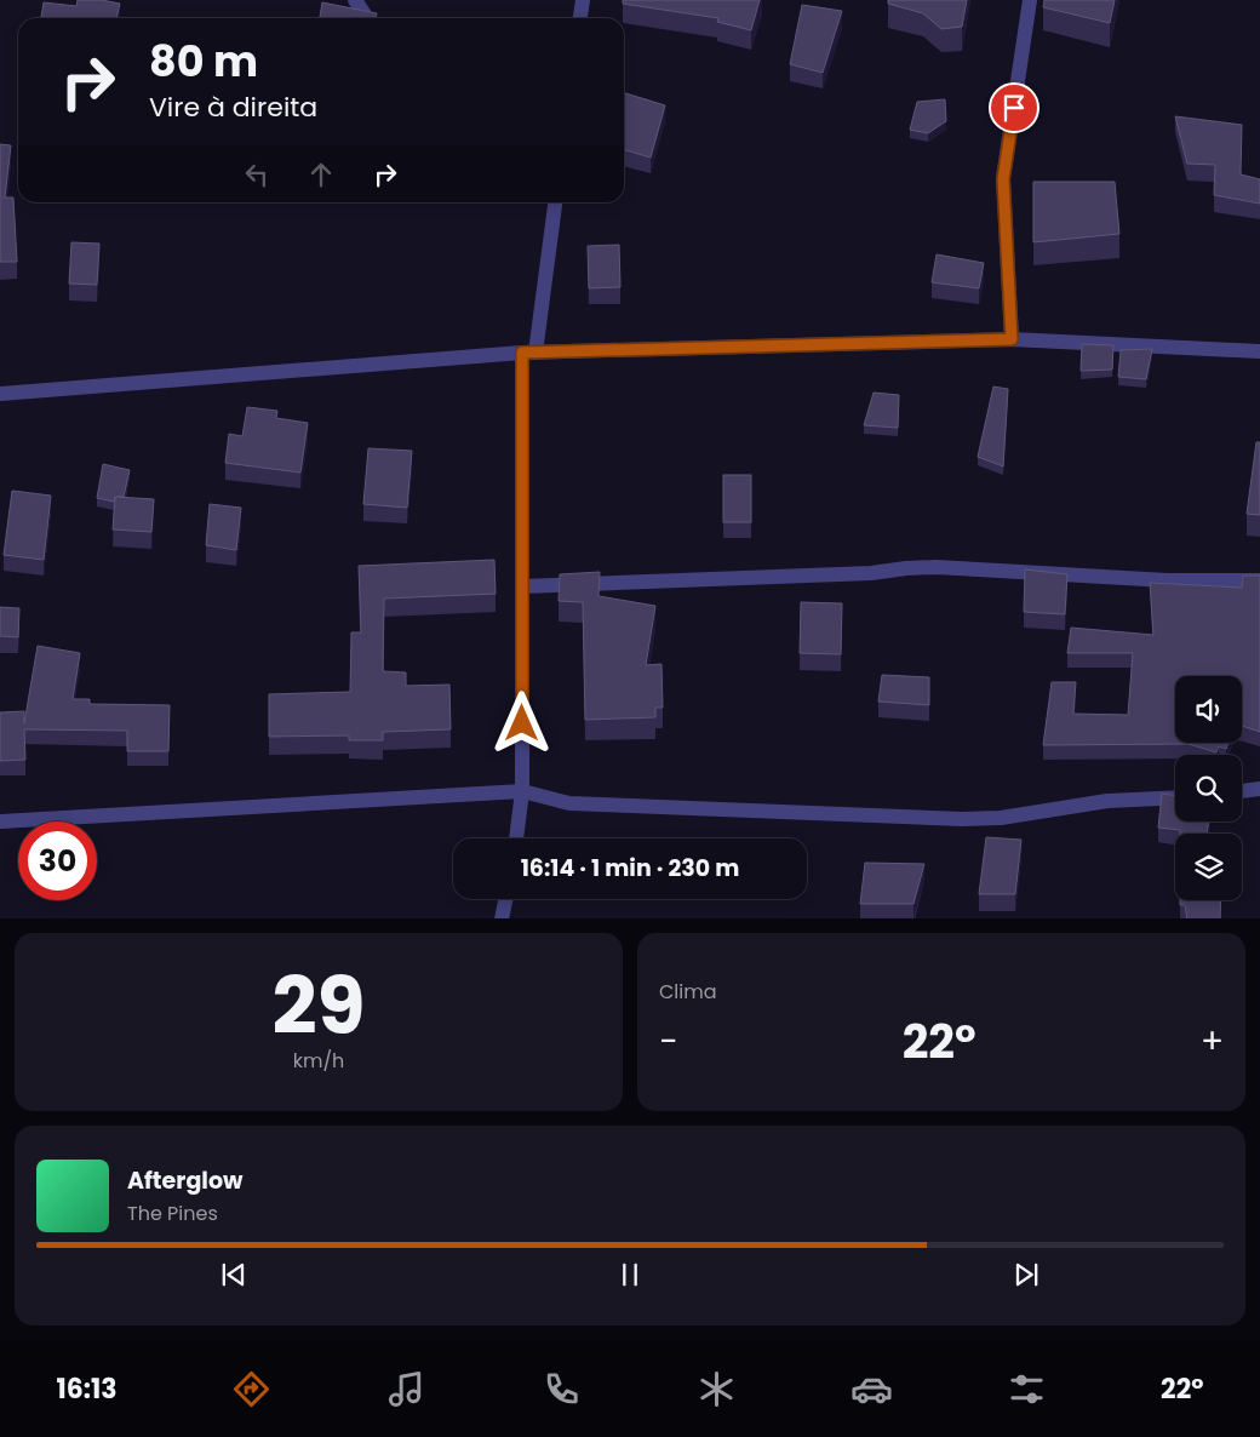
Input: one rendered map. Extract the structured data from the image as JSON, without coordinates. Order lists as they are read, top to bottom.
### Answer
{
  "page": {
    "turn": ["80 m", "Vire à direita"],
    "limit": "30",
    "trip": "16:14 · 1 min · 230 m",
    "tile": [
      ["29", "km/h"],
      "Clima"
    ],
    "heat": ["−", "22°", "+"],
    "song": ["Afterglow", "The Pines"],
    "tabs": ["16:13", "22°"]
  }
}
